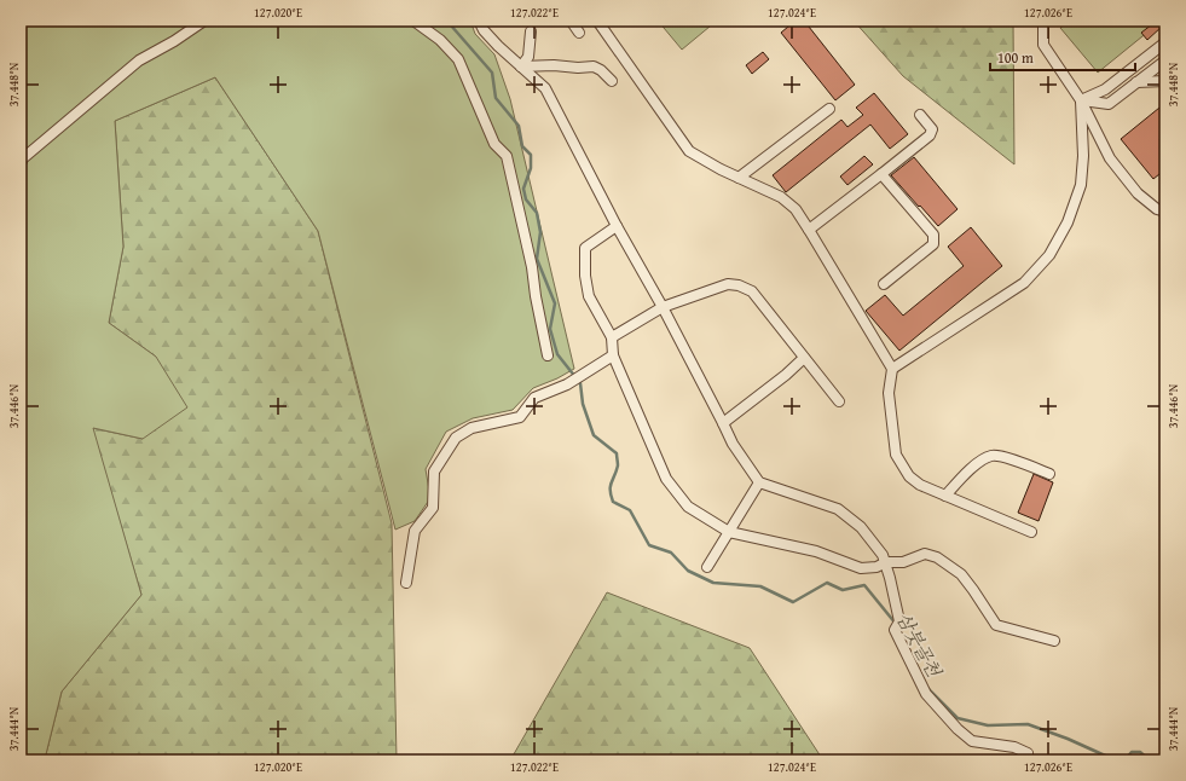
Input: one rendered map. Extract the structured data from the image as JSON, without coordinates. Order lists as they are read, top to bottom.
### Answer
{
  "water": ["삼붓골천"],
  "scale_bar": "100 m",
  "coordinates": [
    "127.020°E",
    "127.022°E",
    "127.024°E",
    "127.026°E",
    "37.448°N",
    "37.446°N",
    "37.444°N"
  ]
}
